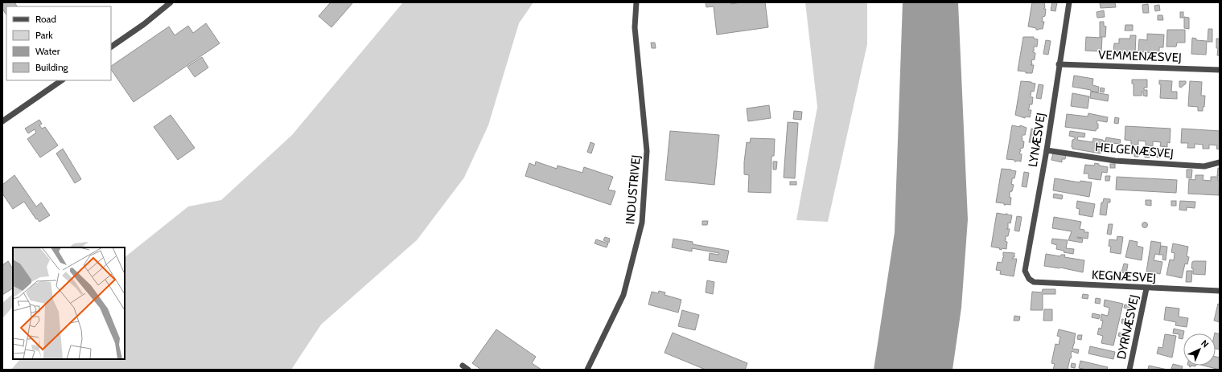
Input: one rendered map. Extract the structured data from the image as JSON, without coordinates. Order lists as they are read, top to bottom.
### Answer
{
  "streets": {
    "street": [
      "VEMMENÆSVEJ",
      "LYNÆSVEJ",
      "HELGENÆSVEJ",
      "INDUSTRIVEJ",
      "KEGNÆSVEJ",
      "DYRNÆSVEJ"
    ]
  },
  "crossings": [
    ["VEMMENÆSVEJ", "LYNÆSVEJ"],
    ["LYNÆSVEJ", "HELGENÆSVEJ"],
    ["LYNÆSVEJ", "KEGNÆSVEJ"],
    ["KEGNÆSVEJ", "DYRNÆSVEJ"]
  ],
  "legend": [
    "Road",
    "Park",
    "Water",
    "Building"
  ],
  "north": "top right"
}
